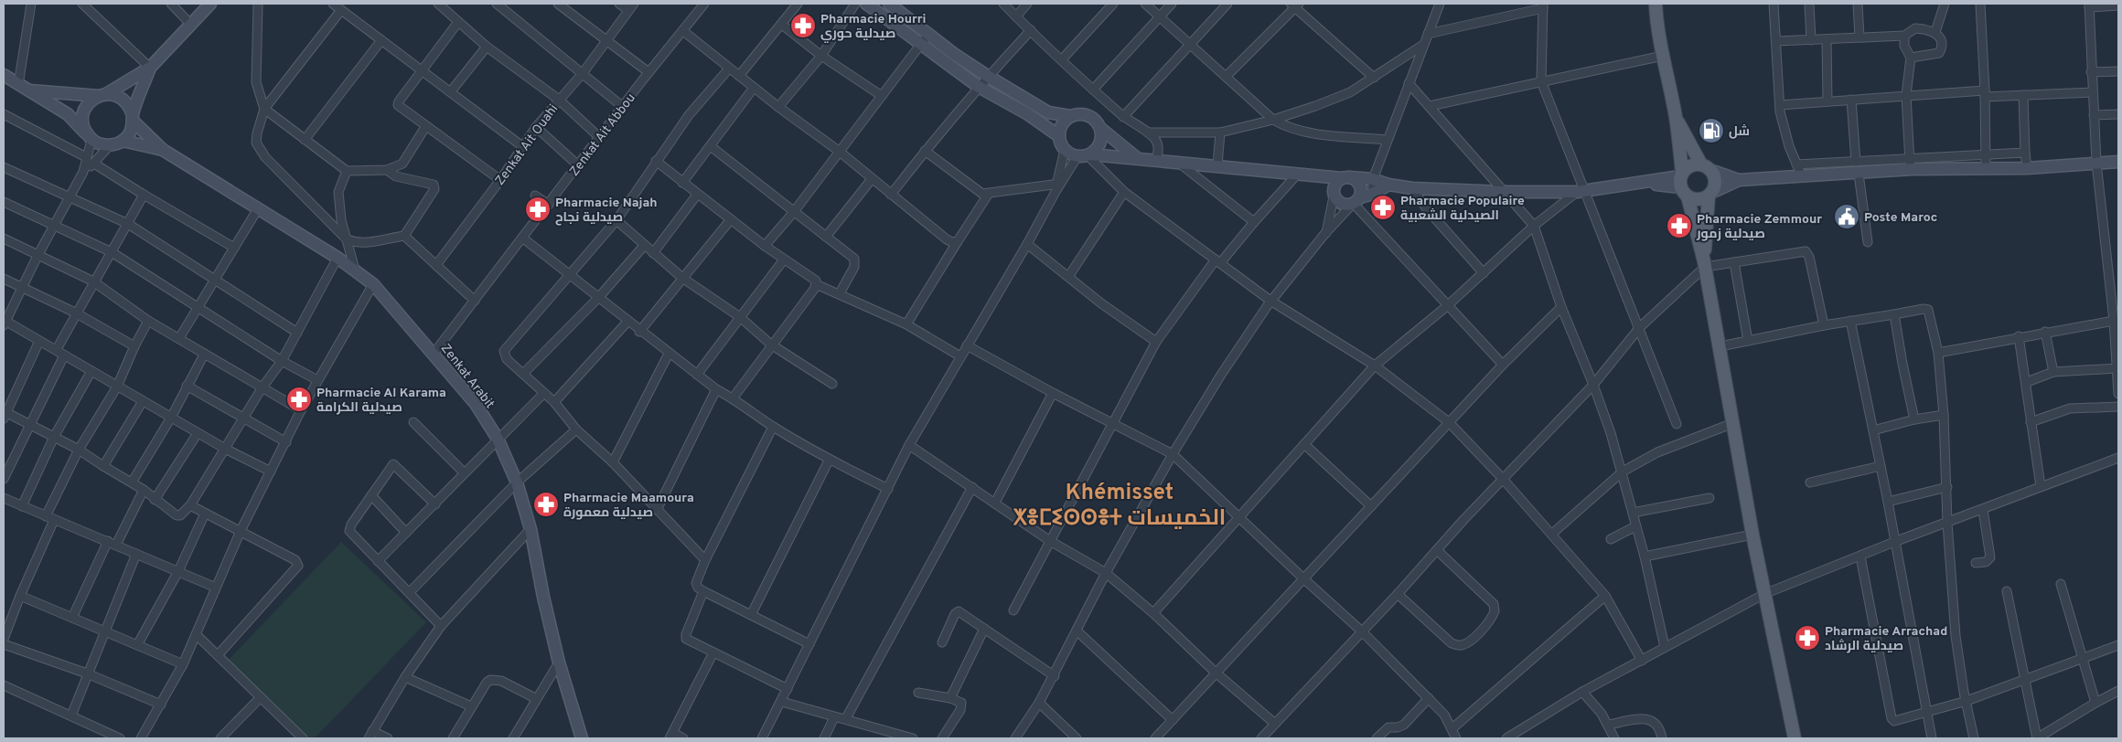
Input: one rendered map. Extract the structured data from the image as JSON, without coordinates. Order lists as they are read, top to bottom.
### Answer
{
  "streets": {
    "main road": ["Zenkat Arabit"],
    "street": ["Zenkat Ait Abbou", "Zenkat Ait Ouahi"]
  },
  "crossings": [
    ["Zenkat Ait Abbou", "Zenkat Arabit"]
  ],
  "districts": ["Khémisset ⵅⴻⵎⵉⵙⵙⴻⵜ الخميسات"],
  "places": {
    "pharmacy": [
      "Pharmacie Hourri صيدلية حوري",
      "Pharmacie Populaire الصيدلية الشعبية",
      "Pharmacie Najah صيدلية نجاح",
      "Pharmacie Zemmour صيدلية زمور",
      "Pharmacie Al Karama صيدلية الكرامة",
      "Pharmacie Maamoura صيدلية معمورة",
      "Pharmacie Arrachad صيدلية الرشاد"
    ],
    "fuel station": ["شل"],
    "public building": ["Poste Maroc"]
  }
}
